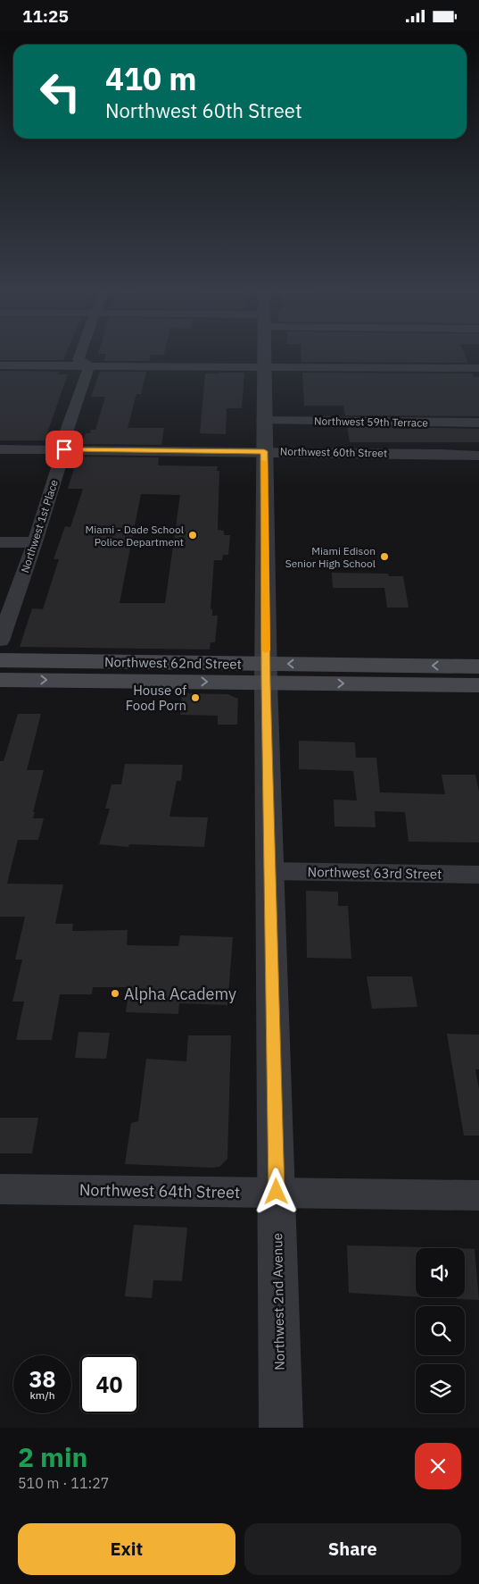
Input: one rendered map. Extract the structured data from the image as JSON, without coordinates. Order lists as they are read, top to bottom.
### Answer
{
  "streets": {
    "main road": ["Northwest 62nd Street"],
    "street": [
      "Northwest 59th Terrace",
      "Northwest 60th Street",
      "Northwest 1st Place",
      "Northwest 63rd Street",
      "Northwest 64th Street",
      "Northwest 2nd Avenue"
    ]
  },
  "crossings": [
    ["Northwest 59th Terrace", "Northwest 2nd Avenue"],
    ["Northwest 60th Street", "Northwest 1st Place"],
    ["Northwest 60th Street", "Northwest 2nd Avenue"],
    ["Northwest 62nd Street", "Northwest 2nd Avenue"],
    ["Northwest 63rd Street", "Northwest 2nd Avenue"],
    ["Northwest 64th Street", "Northwest 2nd Avenue"]
  ],
  "places": [
    "Miami - Dade School Police Department",
    "Miami Edison Senior High School",
    "House of Food Porn",
    "Alpha Academy"
  ],
  "page": {
    "status": "11:25",
    "turn": ["410 m", "Northwest 60th Street"],
    "speed": "38 km/h",
    "limit": "40",
    "heading": ["2 min", "510 m · 11:27"],
    "buttons": ["Exit", "Share"]
  }
}
